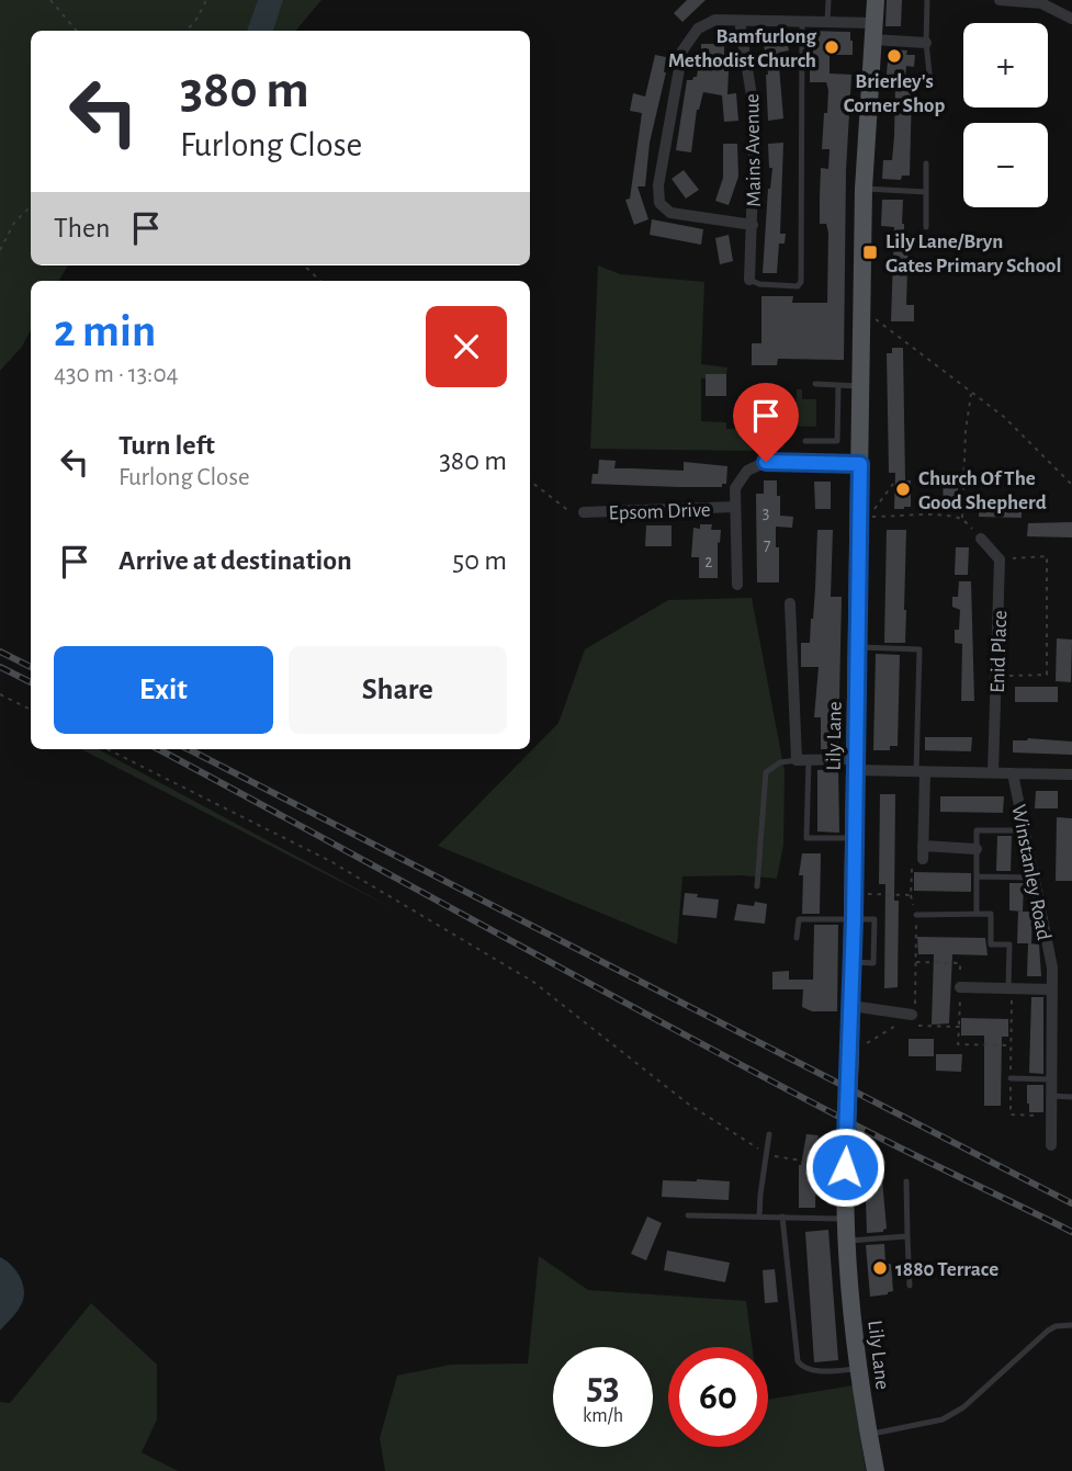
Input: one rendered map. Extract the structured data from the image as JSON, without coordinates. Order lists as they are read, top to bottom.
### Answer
{
  "streets": {
    "main road": ["Lily Lane"],
    "street": [
      "Mains Avenue",
      "Epsom Drive",
      "Enid Place",
      "Winstanley Road"
    ]
  },
  "crossings": [
    ["Enid Place", "Winstanley Road"],
    ["Lily Lane", "Winstanley Road"]
  ],
  "places": {
    "other": [
      "Bamfurlong Methodist Church",
      "Brierley's Corner Shop",
      "Church Of The Good Shepherd",
      "1880 Terrace"
    ],
    "transit": ["Lily Lane/Bryn Gates Primary School"]
  },
  "house_numbers": ["3", "7", "2"],
  "page": {
    "map_buttons": ["+", "−"],
    "turn": ["380 m", "Furlong Close"],
    "then": "Then",
    "heading": ["2 min", "430 m · 13:04"],
    "list": [
      {
        "name": "Turn left",
        "note": "Furlong Close",
        "value": "380 m"
      },
      {
        "name": "Arrive at destination",
        "value": "50 m"
      }
    ],
    "buttons": ["Exit", "Share"],
    "speed": "53 km/h",
    "limit": "60"
  }
}
